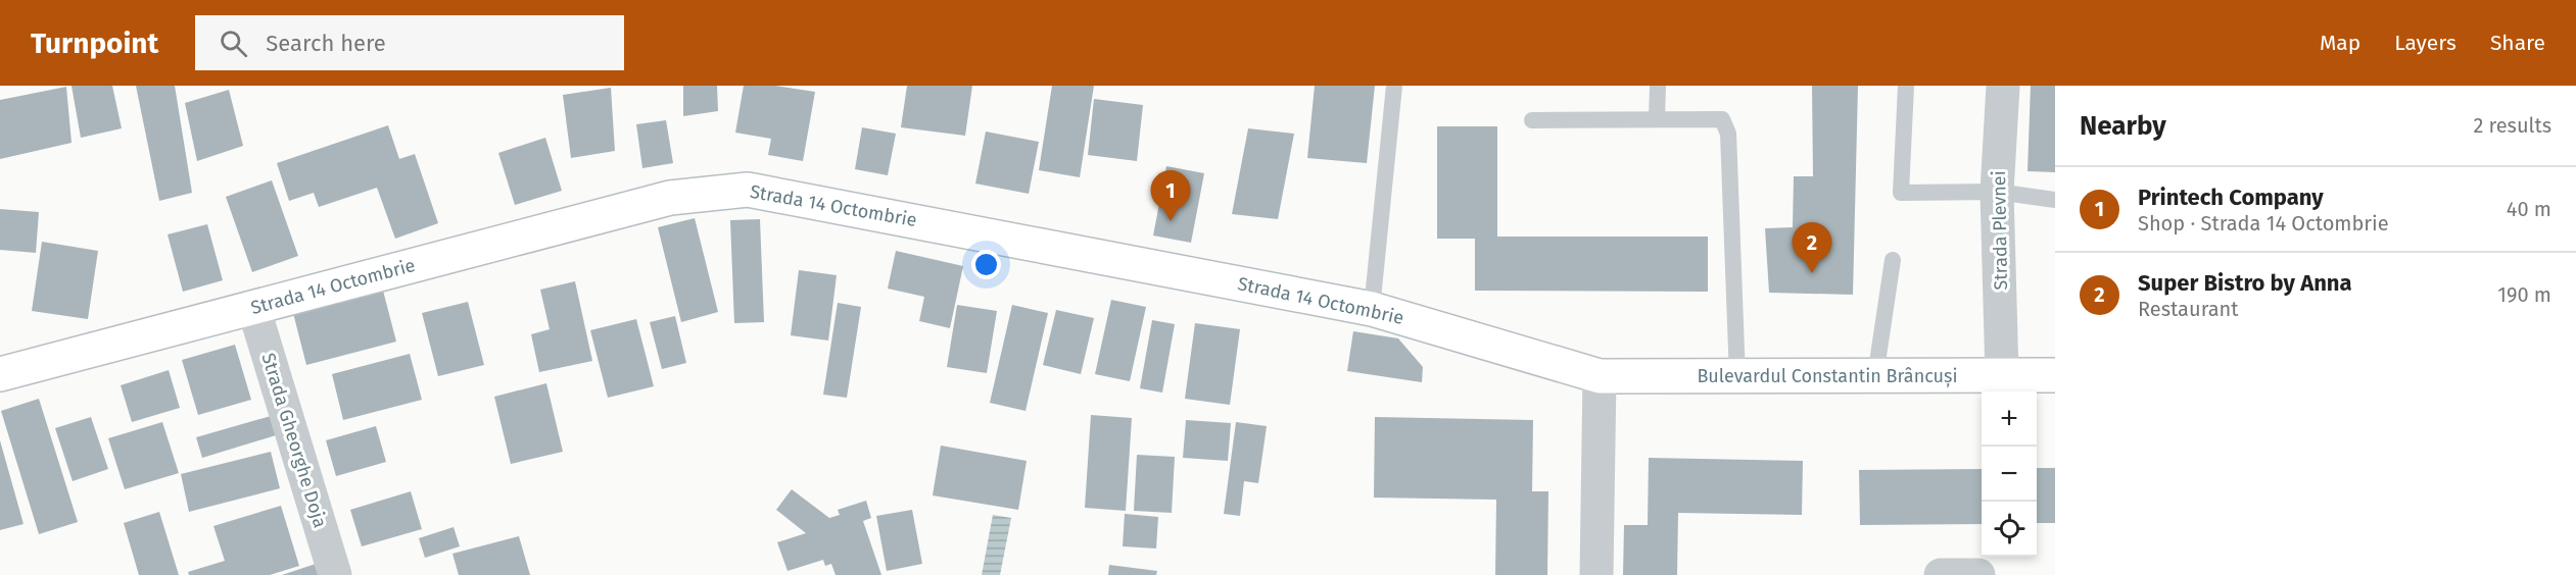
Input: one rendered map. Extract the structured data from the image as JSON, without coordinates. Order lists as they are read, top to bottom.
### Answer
{
  "streets": {
    "street": [
      "Strada 14 Octombrie",
      "Strada Plevnei",
      "Bulevardul Constantin Brâncuși",
      "Strada Gheorghe Doja"
    ]
  },
  "crossings": [
    ["Strada 14 Octombrie", "Bulevardul Constantin Brâncuși"],
    ["Strada 14 Octombrie", "Strada Gheorghe Doja"],
    ["Strada Plevnei", "Bulevardul Constantin Brâncuși"]
  ],
  "page": {
    "header": "Turnpoint",
    "search": "Search here",
    "nav": ["Map", "Layers", "Share"],
    "heading": ["Nearby", "2 results"],
    "list": [
      {
        "mark": "1",
        "name": "Printech Company",
        "note": "Shop · Strada 14 Octombrie",
        "value": "40 m"
      },
      {
        "mark": "2",
        "name": "Super Bistro by Anna",
        "note": "Restaurant",
        "value": "190 m"
      }
    ],
    "pins": ["1", "2"],
    "map_buttons": ["+", "−"]
  }
}
